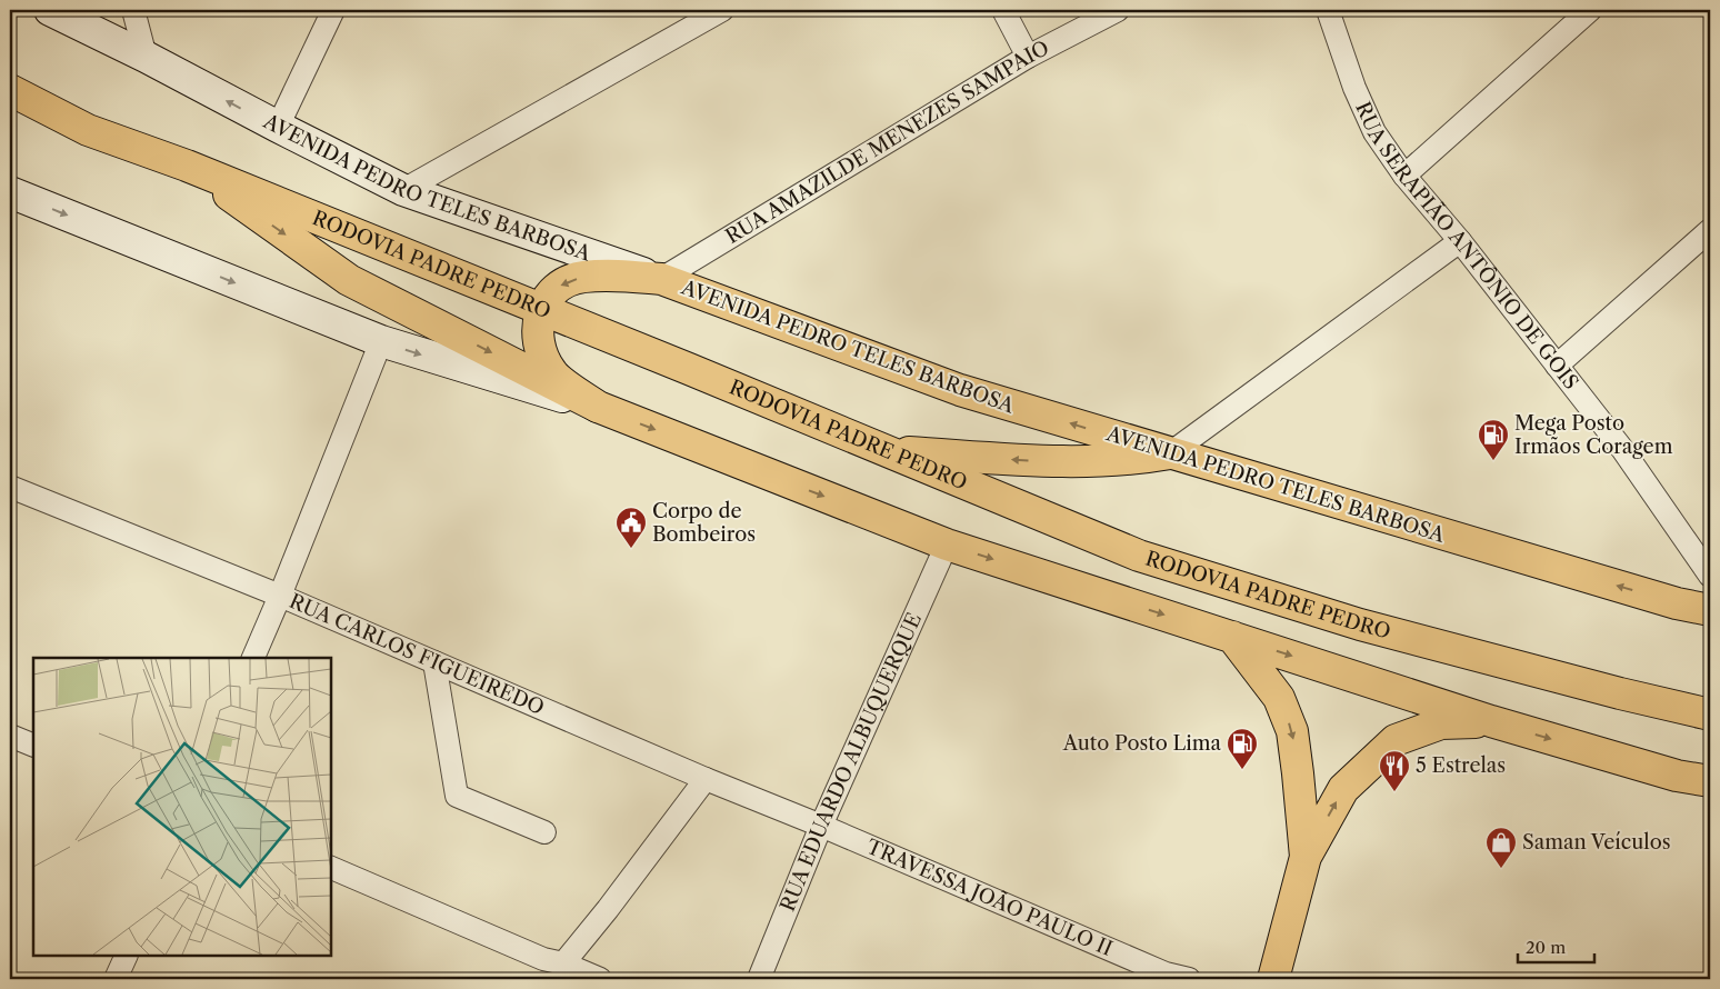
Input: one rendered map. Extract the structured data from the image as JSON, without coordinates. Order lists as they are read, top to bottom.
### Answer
{
  "streets": {
    "main road": ["AVENIDA PEDRO TELES BARBOSA", "RODOVIA PADRE PEDRO"],
    "street": [
      "RUA AMAZILDE MENEZES SAMPAIO",
      "RUA SERAPIÃO ANTÔNIO DE GOIS",
      "RUA CARLOS FIGUEIREDO",
      "RUA EDUARDO ALBUQUERQUE",
      "TRAVESSA JOÃO PAULO II"
    ]
  },
  "crossings": [
    ["RUA AMAZILDE MENEZES SAMPAIO", "AVENIDA PEDRO TELES BARBOSA"],
    ["RUA CARLOS FIGUEIREDO", "RUA EDUARDO ALBUQUERQUE"],
    ["RUA CARLOS FIGUEIREDO", "TRAVESSA JOÃO PAULO II"],
    ["RUA EDUARDO ALBUQUERQUE", "TRAVESSA JOÃO PAULO II"]
  ],
  "one_way": ["AVENIDA PEDRO TELES BARBOSA"],
  "places": {
    "fuel station": ["Mega Posto Irmãos Coragem", "Auto Posto Lima"],
    "public building": ["Corpo de Bombeiros"],
    "restaurant": ["5 Estrelas"],
    "shop": ["Saman Veículos"]
  },
  "scale_bar": "20 m"
}
